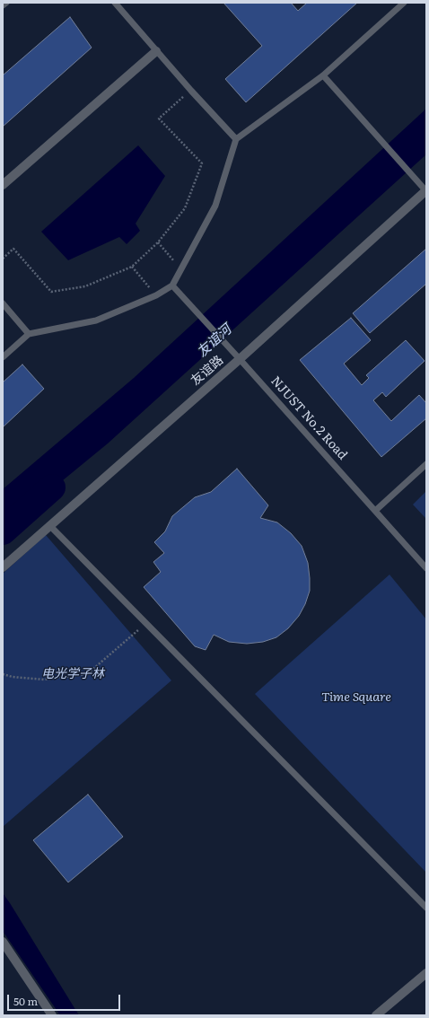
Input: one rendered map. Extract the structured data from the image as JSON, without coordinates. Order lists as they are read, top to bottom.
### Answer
{
  "streets": {
    "street": ["友谊路"],
    "lane": ["NJUST No.2 Road"]
  },
  "crossings": [
    ["友谊路", "NJUST No.2 Road"]
  ],
  "water": ["友谊河"],
  "parks": ["电光学子林", "Time Square"],
  "scale_bar": "50 m"
}
